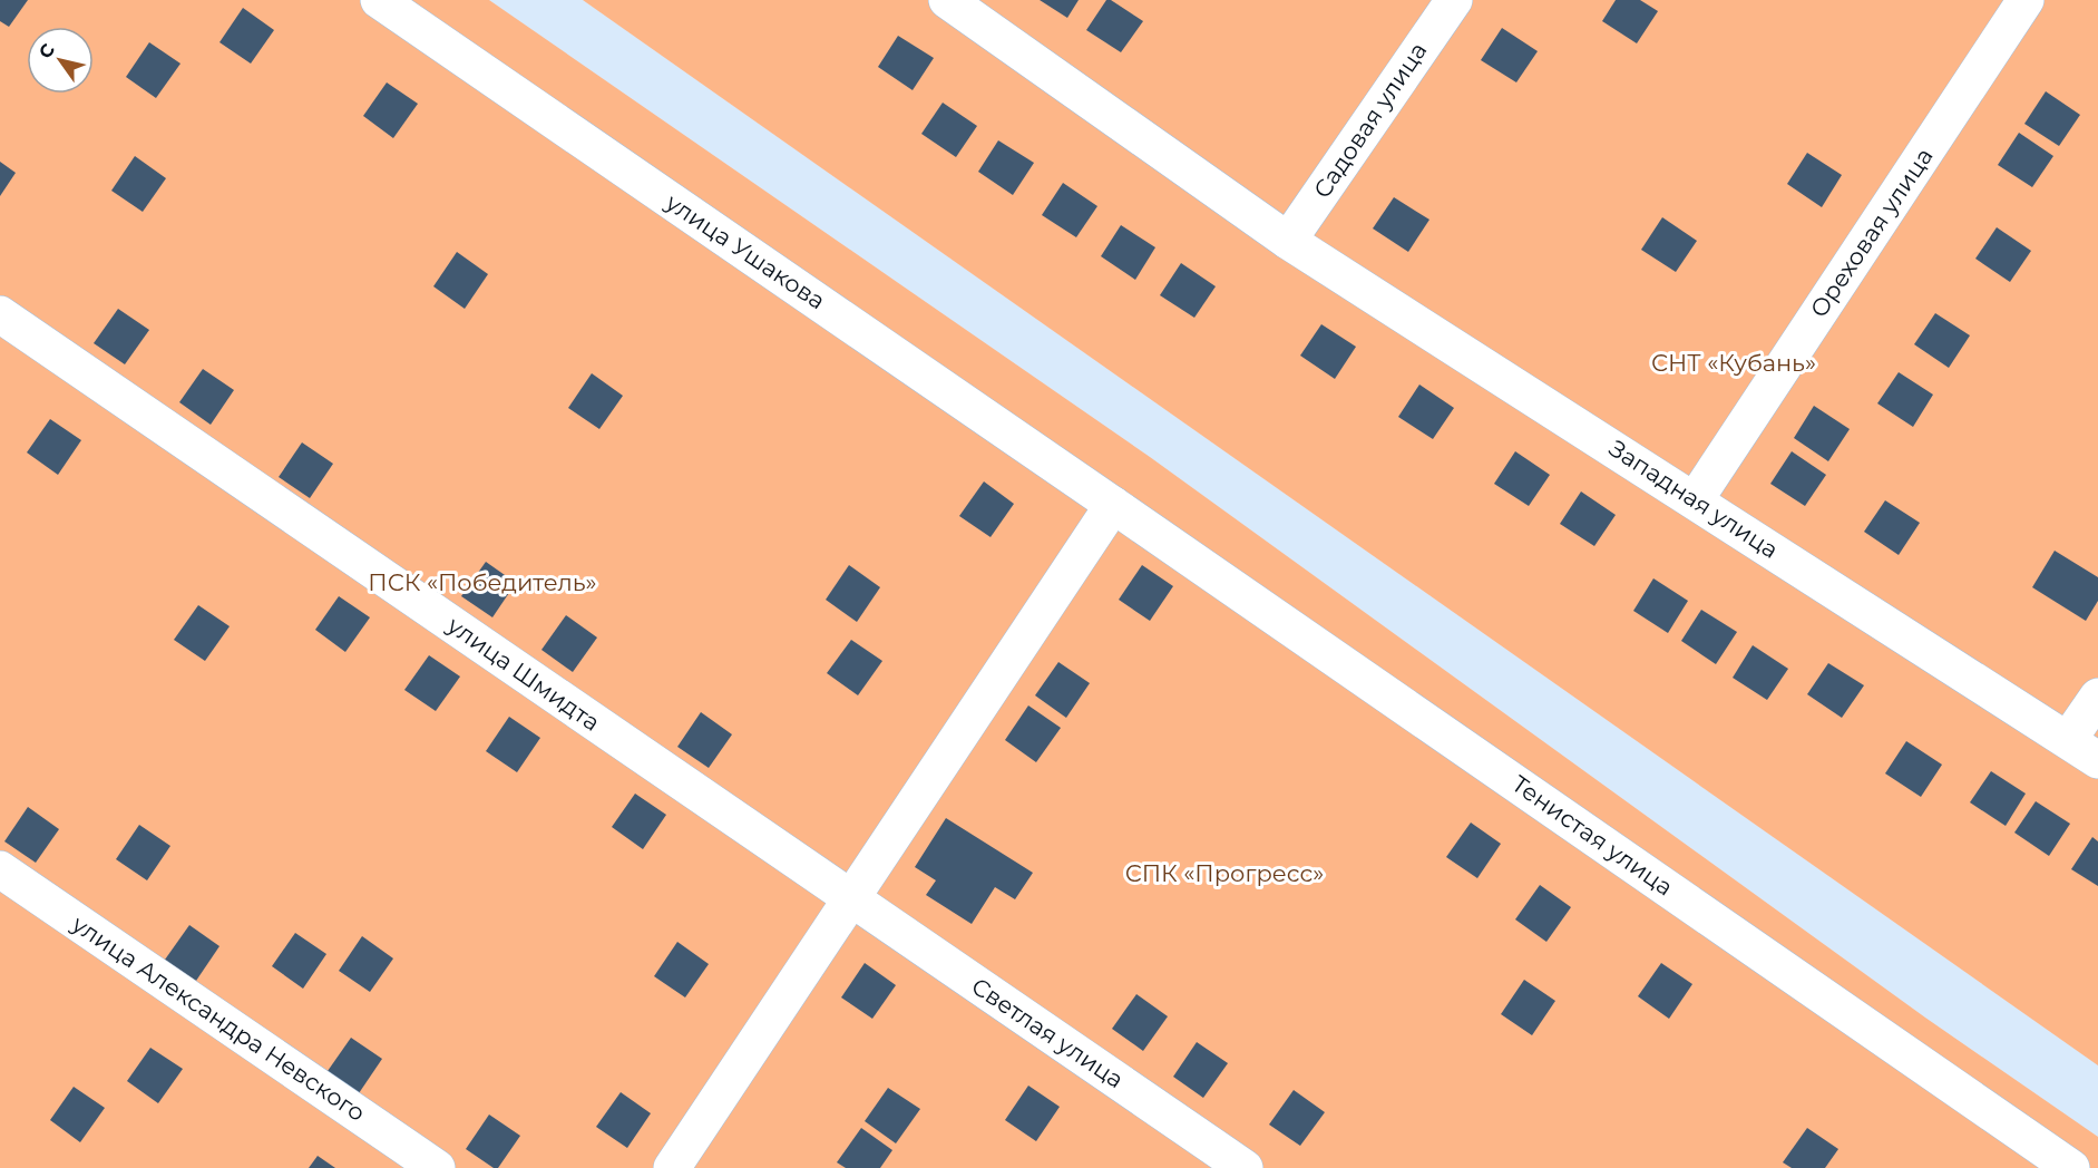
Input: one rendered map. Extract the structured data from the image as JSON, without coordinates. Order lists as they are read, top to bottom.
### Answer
{
  "streets": {
    "street": [
      "Садовая улица",
      "Ореховая улица",
      "улица Ушакова",
      "Западная улица",
      "улица Шмидта",
      "Тенистая улица",
      "улица Александра Невского",
      "Светлая улица"
    ]
  },
  "crossings": [
    ["Садовая улица", "Западная улица"],
    ["Ореховая улица", "Западная улица"],
    ["улица Ушакова", "Тенистая улица"],
    ["улица Шмидта", "Светлая улица"]
  ],
  "parks": ["СНТ «Кубань»", "ПСК «Победитель»", "СПК «Прогресс»"],
  "north": "top left"
}
